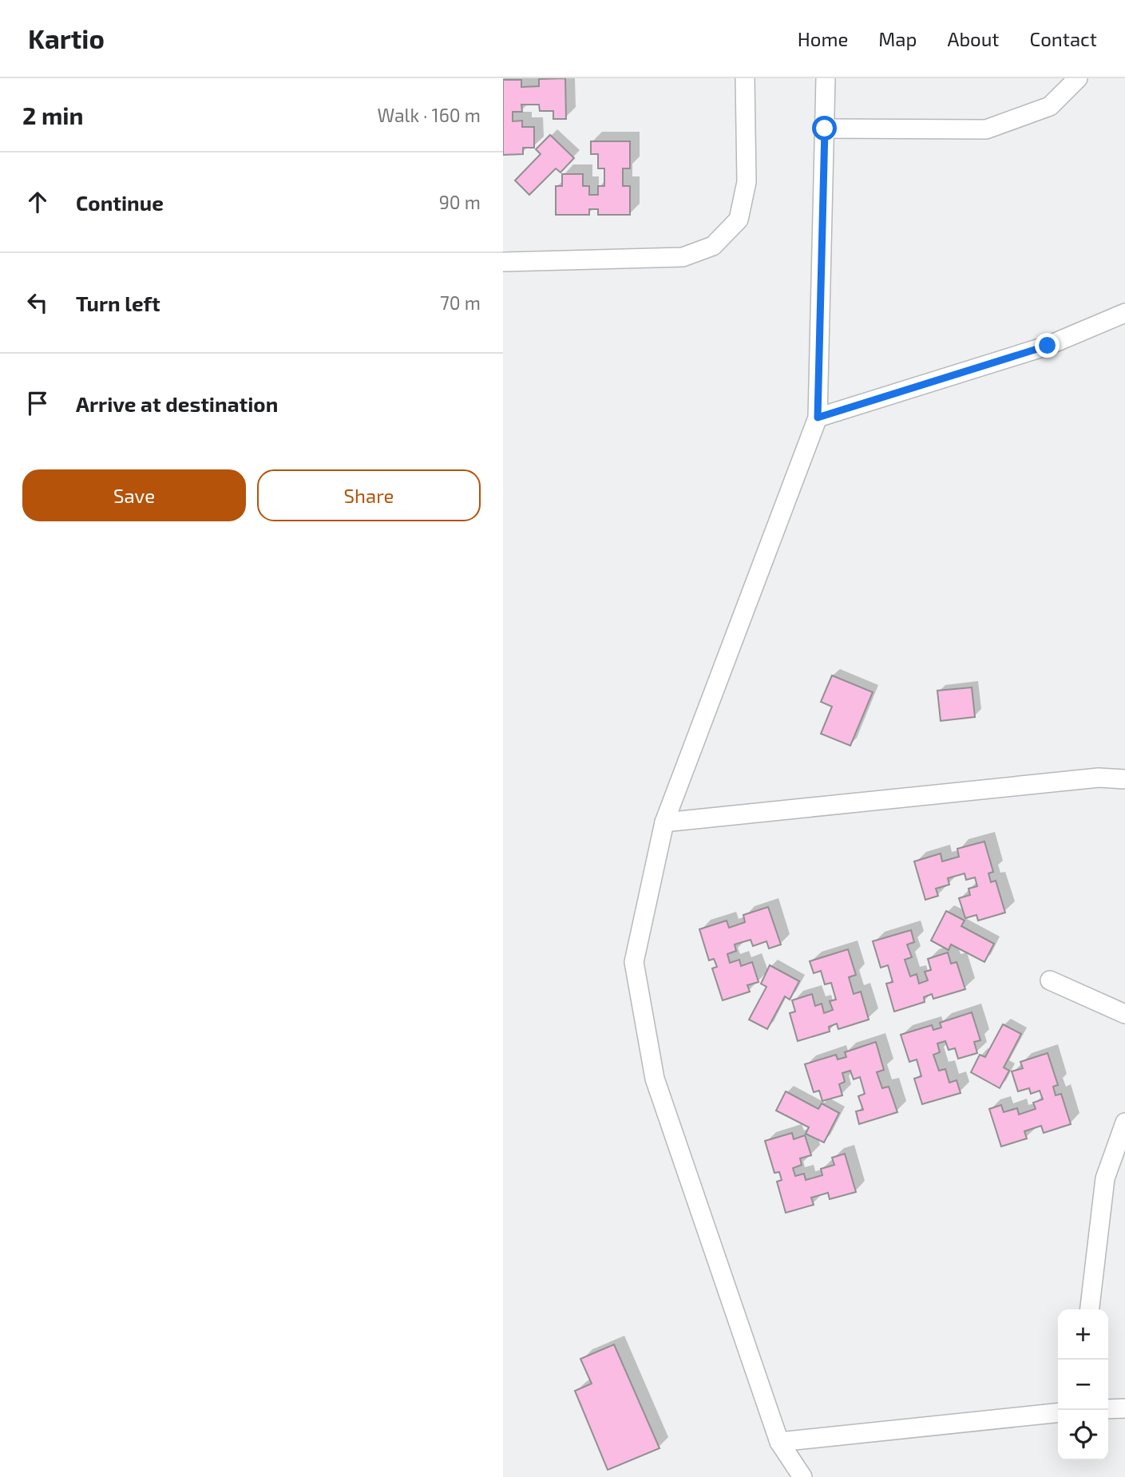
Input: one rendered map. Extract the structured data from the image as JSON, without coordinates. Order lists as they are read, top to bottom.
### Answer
{
  "page": {
    "header": "Kartio",
    "nav": [
      "Home",
      "Map",
      "About",
      "Contact"
    ],
    "heading": ["2 min", "Walk · 160 m"],
    "list": [
      ["Continue", "90 m"],
      ["Turn left", "70 m"],
      "Arrive at destination"
    ],
    "buttons": ["Save", "Share"],
    "map_buttons": ["+", "−"]
  }
}
